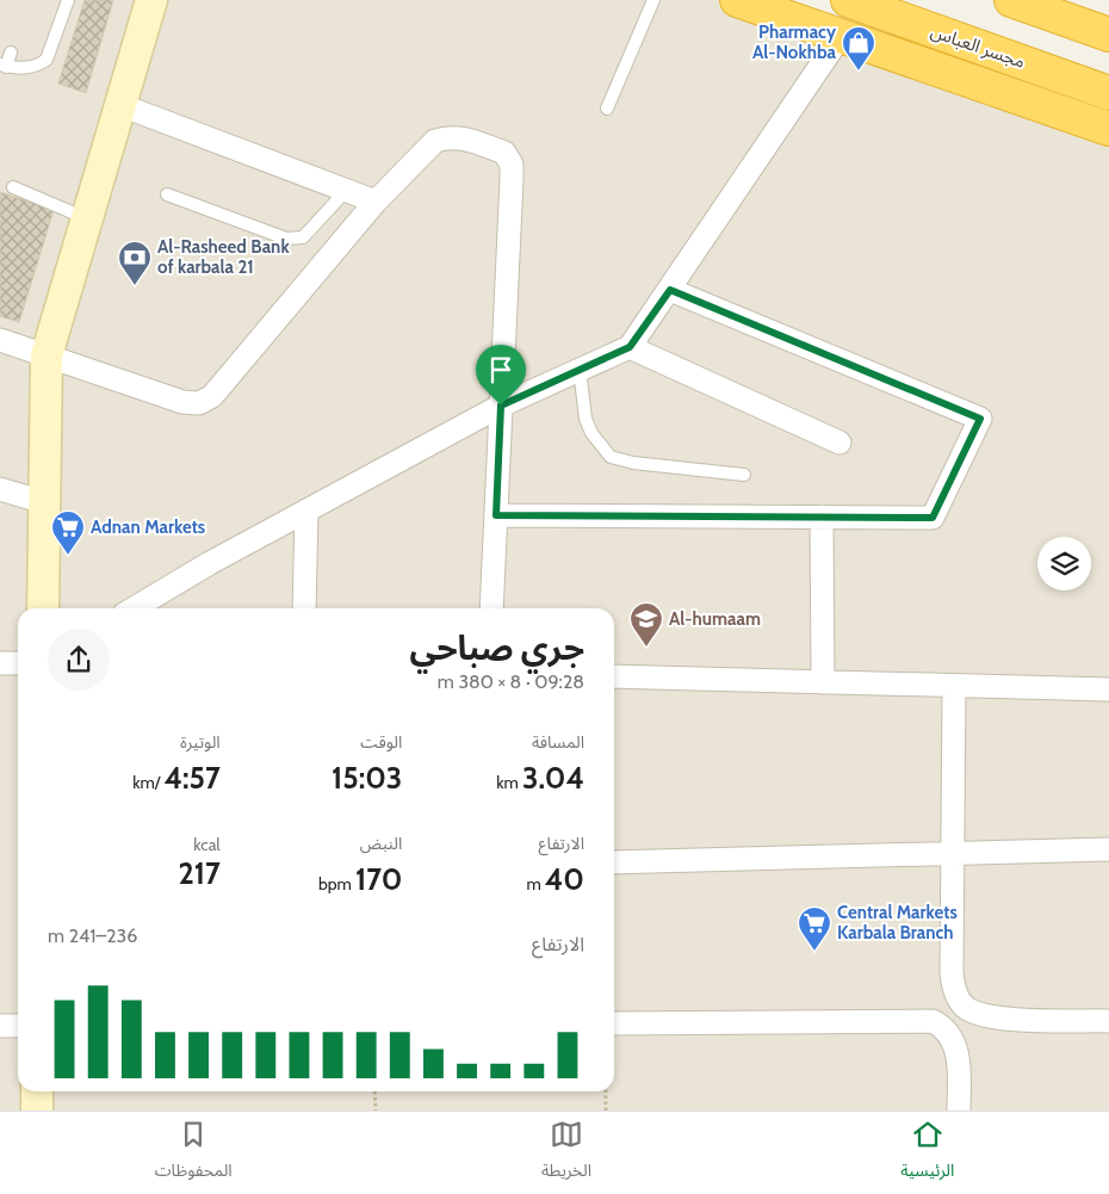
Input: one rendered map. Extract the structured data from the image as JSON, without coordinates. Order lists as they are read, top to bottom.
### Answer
{
  "streets": {
    "highway": ["مجسر العباس"]
  },
  "places": {
    "shop": ["Pharmacy Al-Nokhba"],
    "bank": ["Al-Rasheed Bank of karbala 21"],
    "supermarket": ["Adnan Markets", "Central Markets Karbala Branch"],
    "school or university": ["Al-humaam"]
  },
  "page": {
    "heading": ["جري صباحي", "09:28 · 8 × 380 m"],
    "stats": [
      ["المسافة", "3.04 km"],
      ["الوقت", "15:03"],
      ["الوتيرة", "4:57 /km"],
      ["الارتفاع", "40 m"],
      ["النبض", "170 bpm"],
      ["kcal", "217"]
    ],
    "chart": ["الارتفاع", "236–241 m"],
    "tabs": ["الرئيسية", "الخريطة", "المحفوظات"]
  }
}
